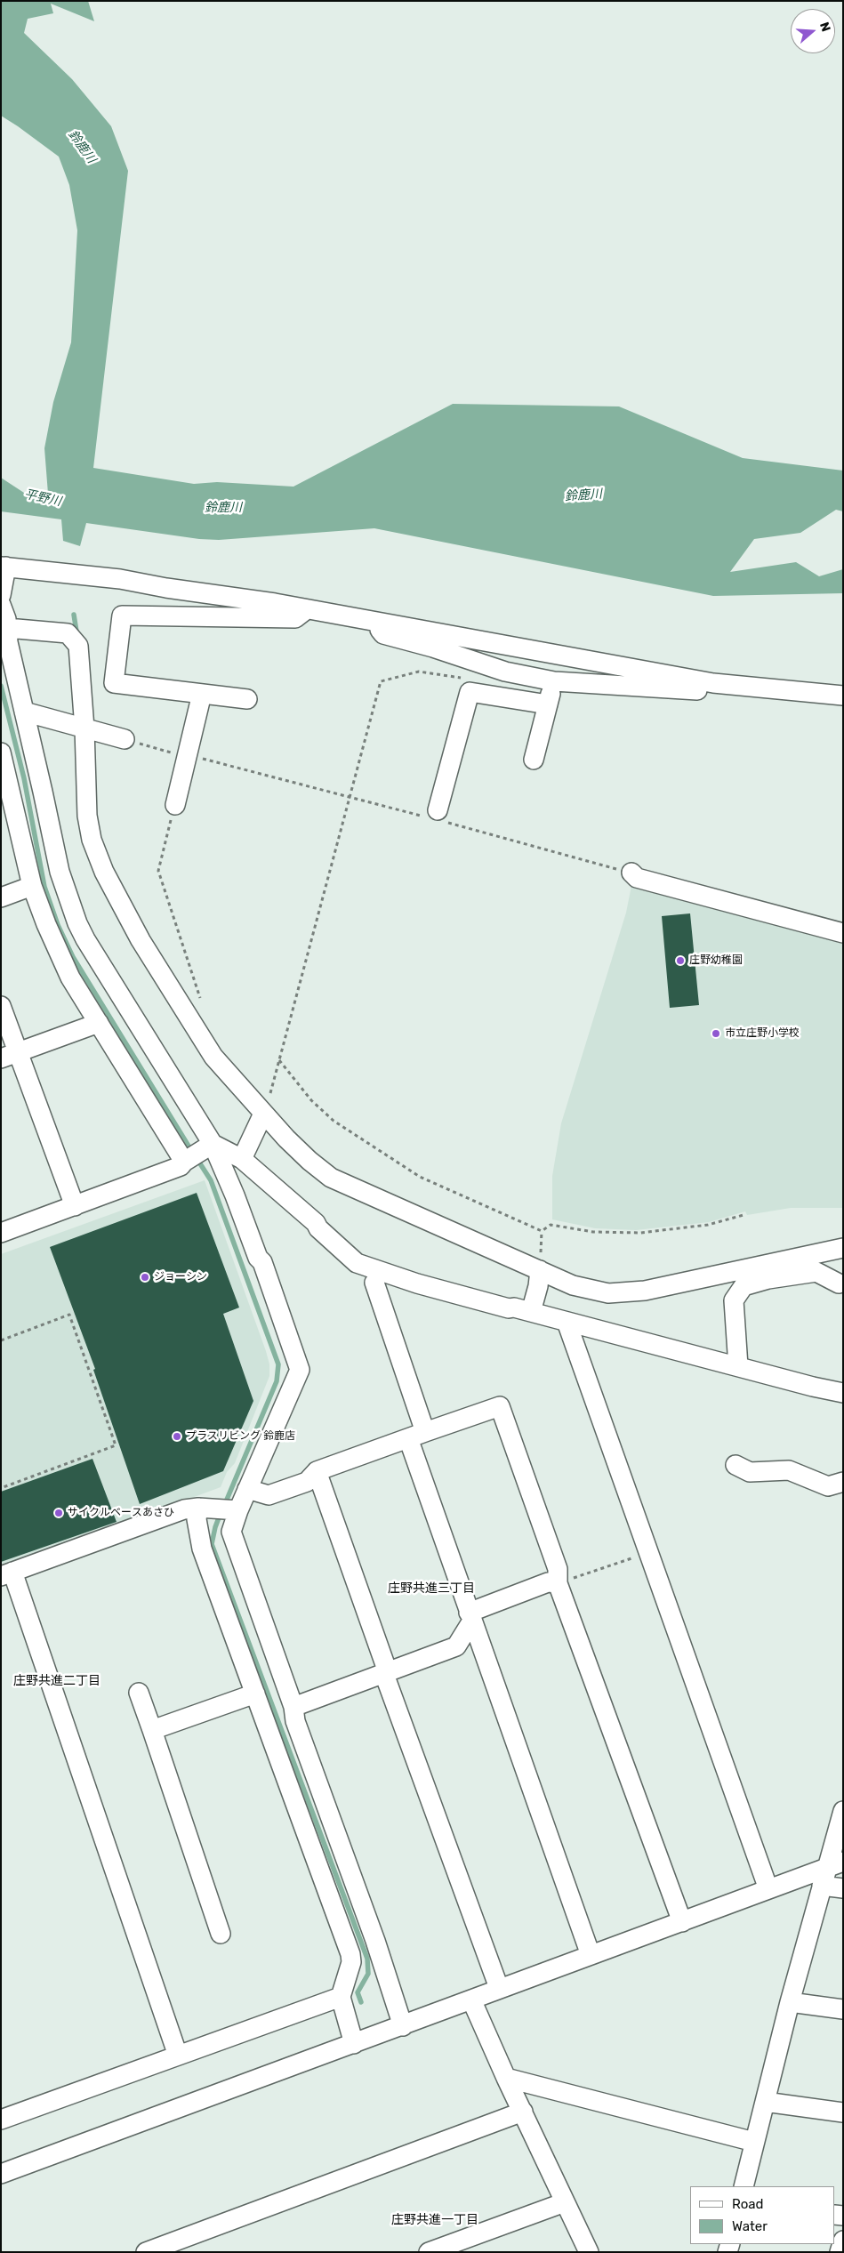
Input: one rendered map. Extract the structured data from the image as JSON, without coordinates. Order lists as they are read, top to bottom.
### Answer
{
  "districts": ["庄野共進三丁目", "庄野共進二丁目", "庄野共進一丁目"],
  "water": ["鈴鹿川", "平野川"],
  "places": [
    "庄野幼稚園",
    "市立庄野小学校",
    "ジョーシン",
    "プラスリビング 鈴鹿店",
    "サイクルベースあさひ"
  ],
  "legend": ["Road", "Water"],
  "north": "right"
}
